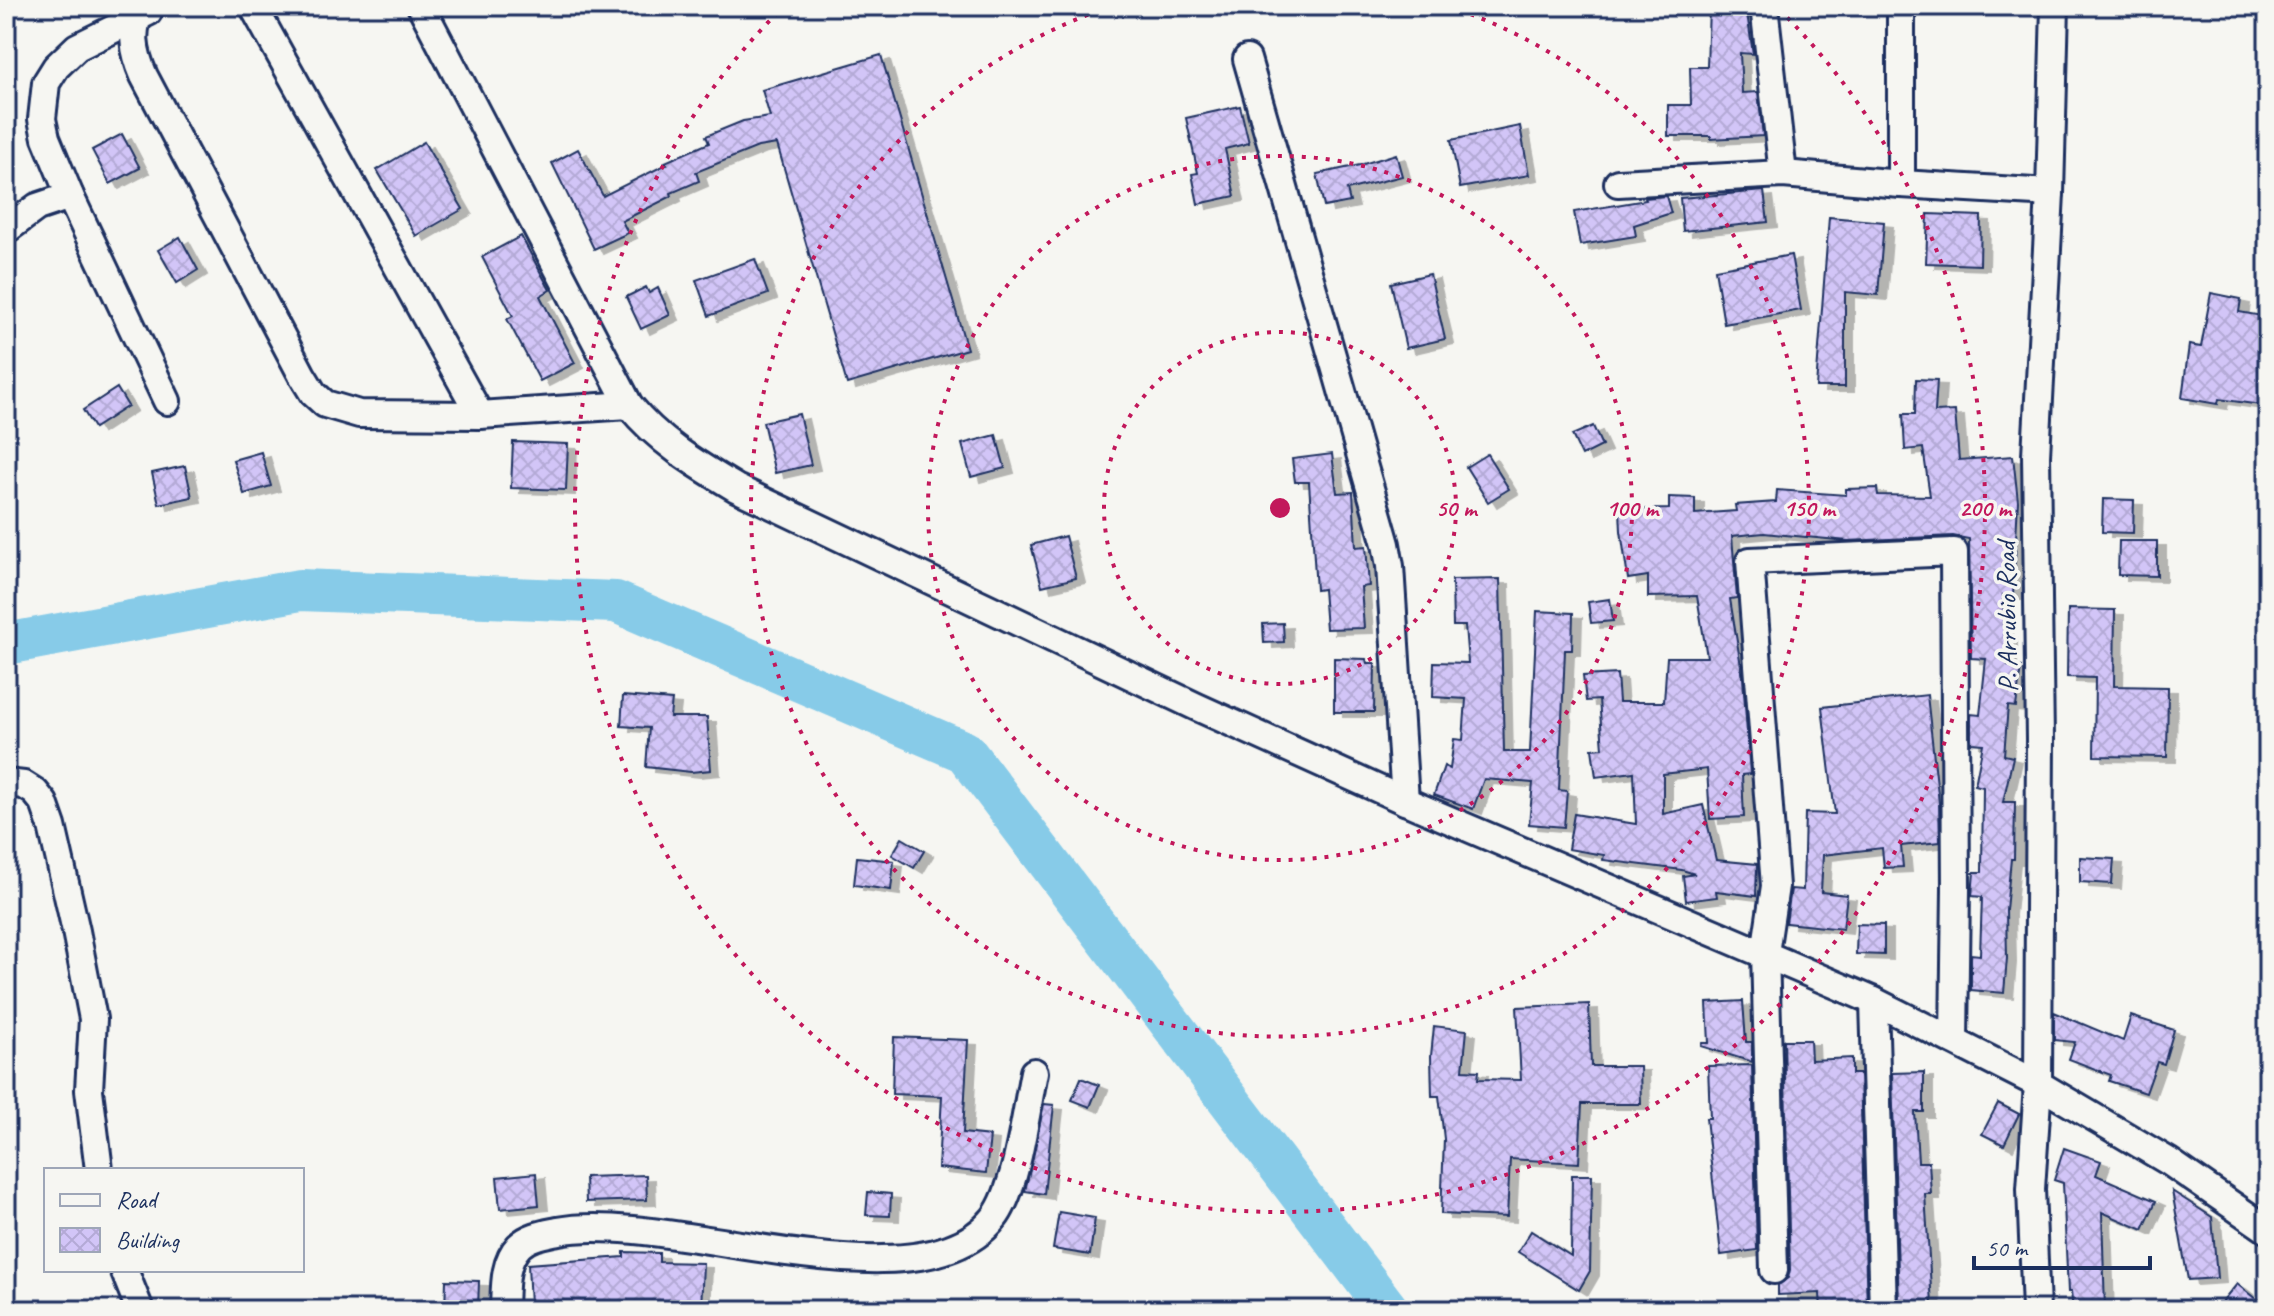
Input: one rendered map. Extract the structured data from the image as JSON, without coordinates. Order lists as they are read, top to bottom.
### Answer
{
  "streets": {
    "street": ["P. Arrubio Road"]
  },
  "legend": ["Road", "Building"],
  "scale_bar": "50 m",
  "rings": [
    "50 m",
    "100 m",
    "150 m",
    "200 m"
  ]
}
